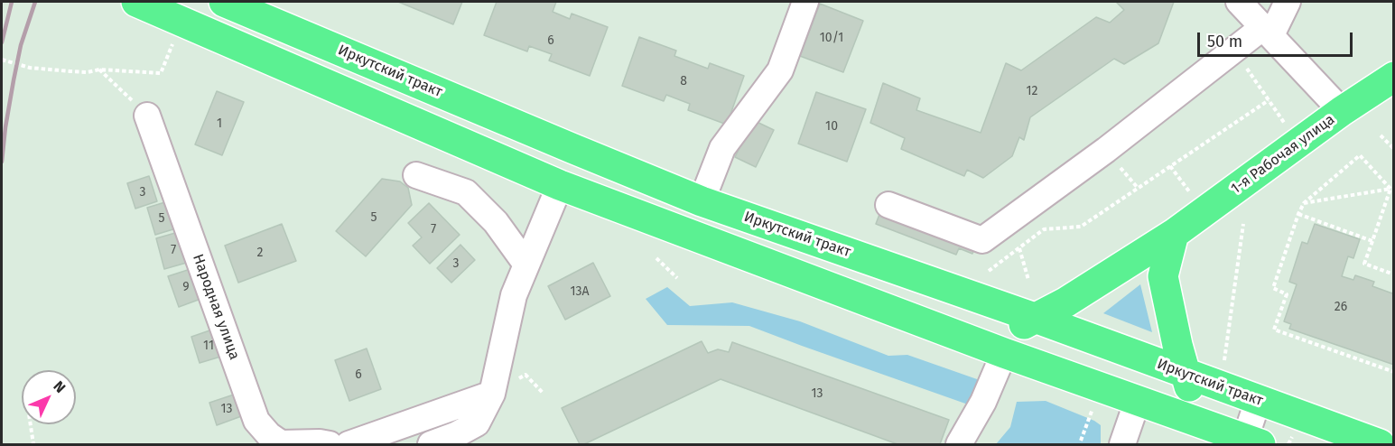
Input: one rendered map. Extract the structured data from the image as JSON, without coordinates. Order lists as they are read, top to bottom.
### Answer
{
  "streets": {
    "main road": ["Иркутский тракт", "1-я Рабочая улица"],
    "street": ["Народная улица"]
  },
  "crossings": [
    ["Иркутский тракт", "1-я Рабочая улица"]
  ],
  "house_numbers": [
    "10/1",
    "6",
    "8",
    "12",
    "1",
    "10",
    "3",
    "5",
    "5",
    "7",
    "7",
    "2",
    "3",
    "9",
    "13А",
    "26",
    "11",
    "6",
    "13",
    "13"
  ],
  "scale_bar": "50 m",
  "north": "top right"
}
